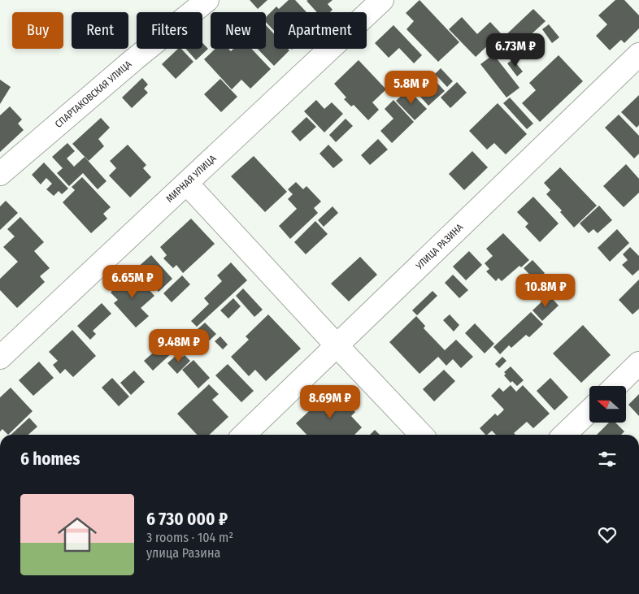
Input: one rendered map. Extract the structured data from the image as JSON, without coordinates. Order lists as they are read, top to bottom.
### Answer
{
  "streets": {
    "street": ["СПАРТАКОВСКАЯ УЛИЦА", "МИРНАЯ УЛИЦА", "УЛИЦА РАЗИНА"]
  },
  "north": "left",
  "page": {
    "chip": [
      "Buy",
      "Rent",
      "Filters",
      "New",
      "Apartment"
    ],
    "price": [
      "6.73M ₽",
      "5.8M ₽",
      "6.65M ₽",
      "10.8M ₽",
      "9.48M ₽",
      "8.69M ₽"
    ],
    "heading": "6 homes",
    "list": [
      {
        "name": "6 730 000 ₽",
        "note": "3 rooms · 104 m² · улица Разина"
      }
    ]
  }
}
